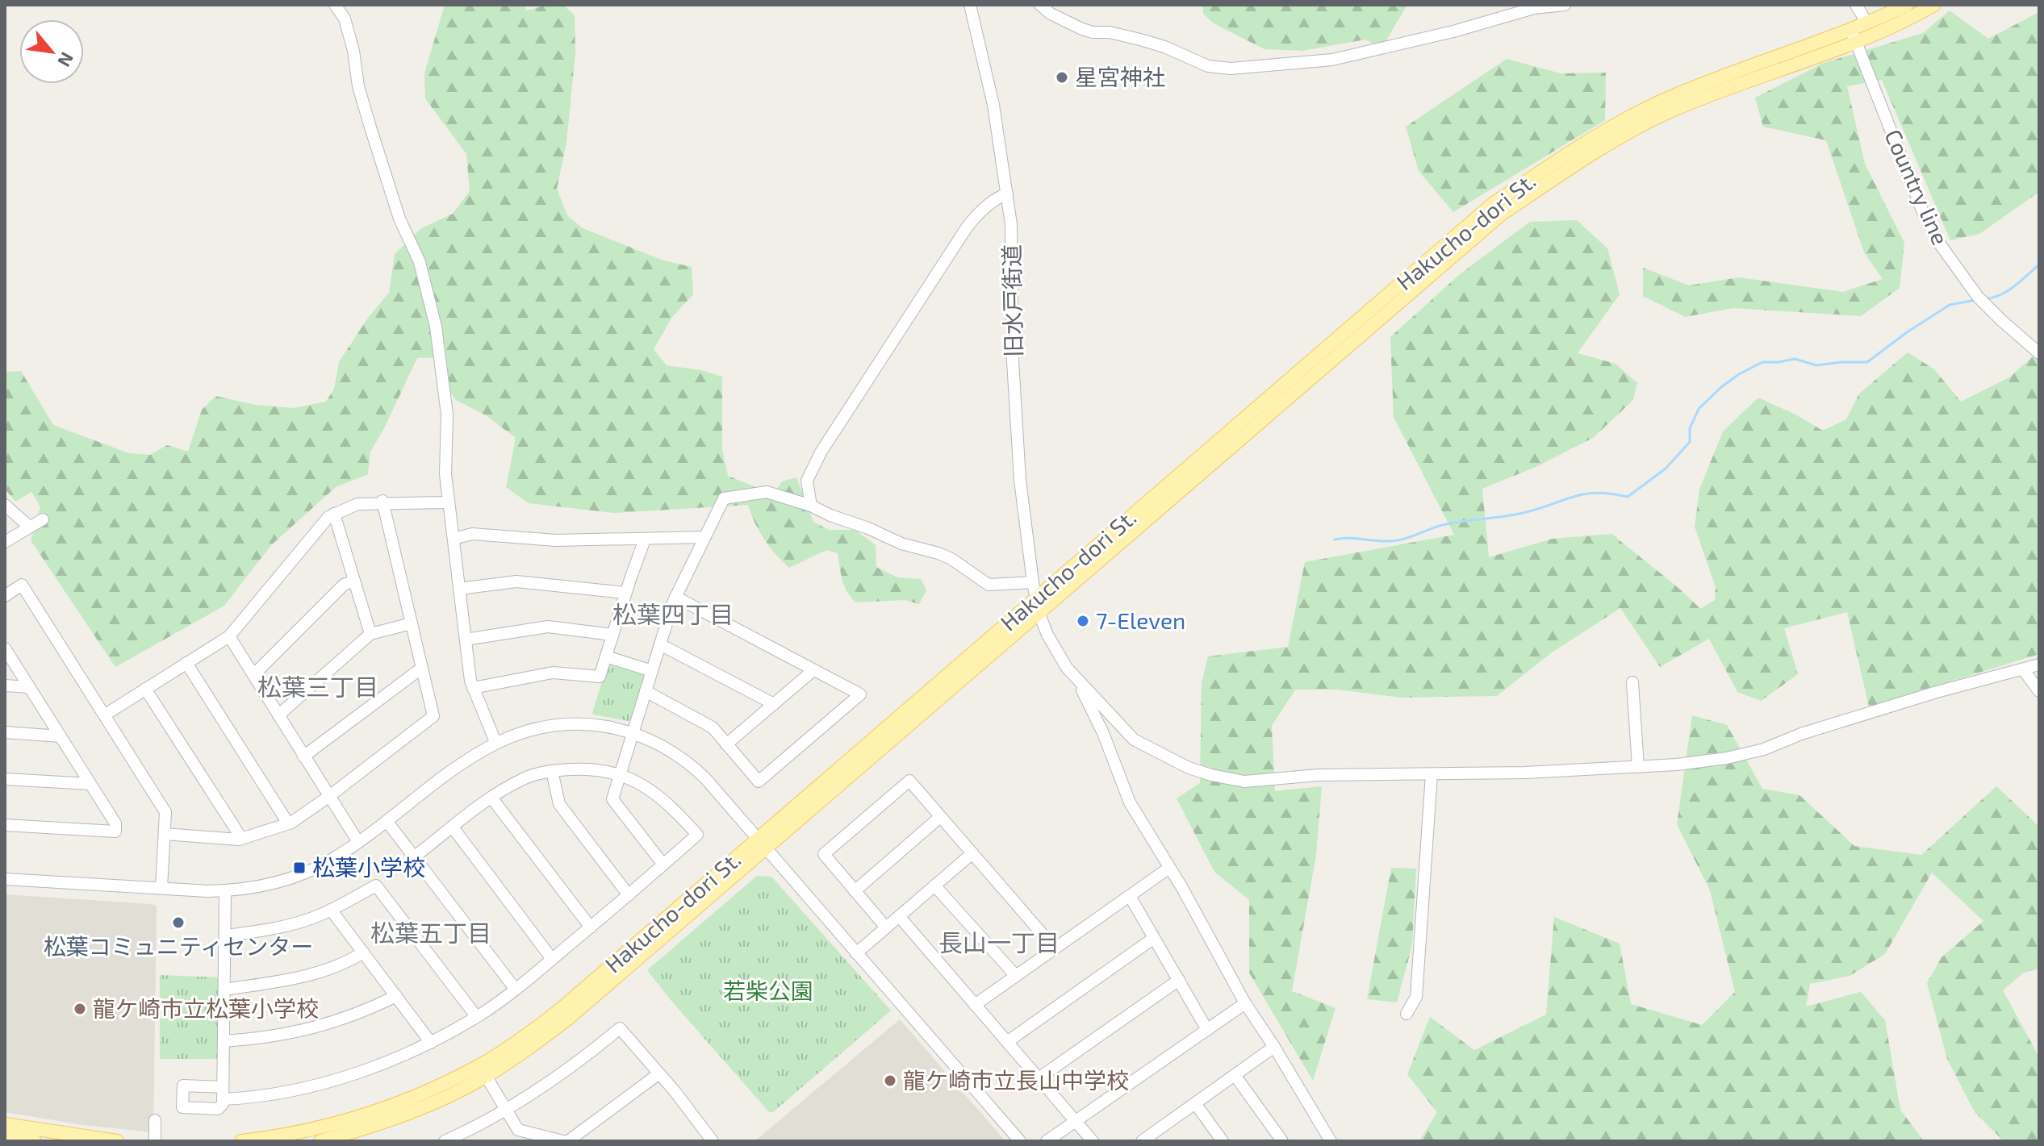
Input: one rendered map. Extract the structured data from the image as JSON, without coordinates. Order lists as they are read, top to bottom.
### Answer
{
  "streets": {
    "main road": ["Hakucho-dori St."],
    "street": ["Country line", "旧水戸街道"]
  },
  "crossings": [
    ["Country line", "Hakucho-dori St."],
    ["Hakucho-dori St.", "旧水戸街道"]
  ],
  "districts": [
    "松葉四丁目",
    "松葉三丁目",
    "松葉五丁目",
    "長山一丁目"
  ],
  "parks": ["若柴公園"],
  "places": {
    "other": [
      "星宮神社",
      "7-Eleven",
      "松葉コミュニティセンター",
      "龍ケ崎市立松葉小学校",
      "龍ケ崎市立長山中学校"
    ],
    "transit": ["松葉小学校"]
  },
  "north": "bottom right"
}
